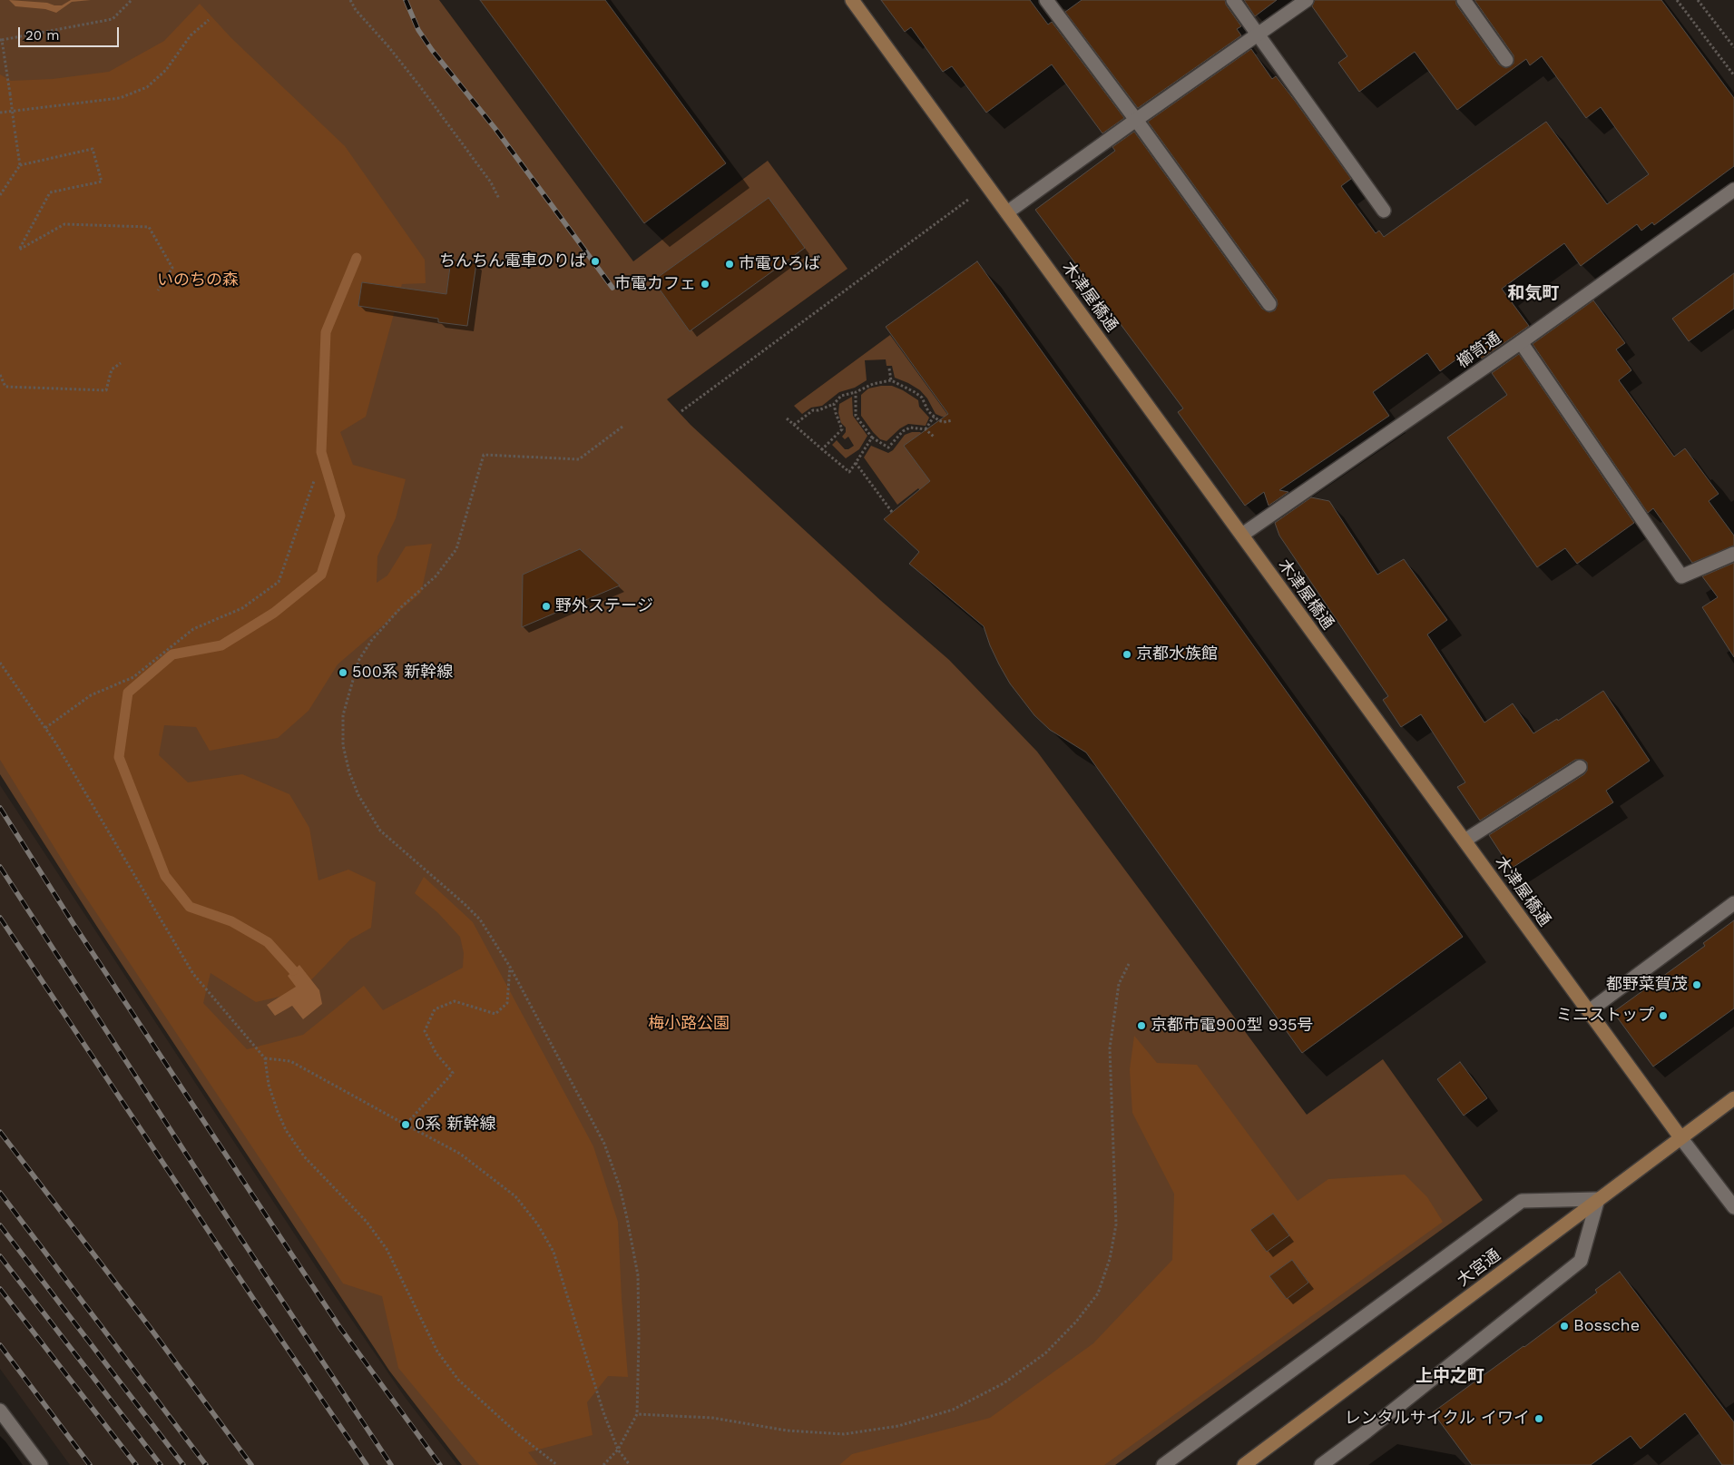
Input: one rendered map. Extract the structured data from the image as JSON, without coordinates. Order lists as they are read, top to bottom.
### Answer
{
  "streets": {
    "street": ["木津屋橋通", "櫛笥通", "大宮通"]
  },
  "crossings": [
    ["木津屋橋通", "櫛笥通"],
    ["木津屋橋通", "大宮通"]
  ],
  "districts": ["和気町", "上中之町"],
  "parks": ["いのちの森", "梅小路公園"],
  "places": [
    "ちんちん電車のりば",
    "市電ひろば",
    "市電カフェ",
    "野外ステージ",
    "京都水族館",
    "500系 新幹線",
    "都野菜賀茂",
    "ミニストップ",
    "京都市電900型 935号",
    "0系 新幹線",
    "Bossche",
    "レンタルサイクル イワイ"
  ],
  "scale_bar": "20 m"
}
